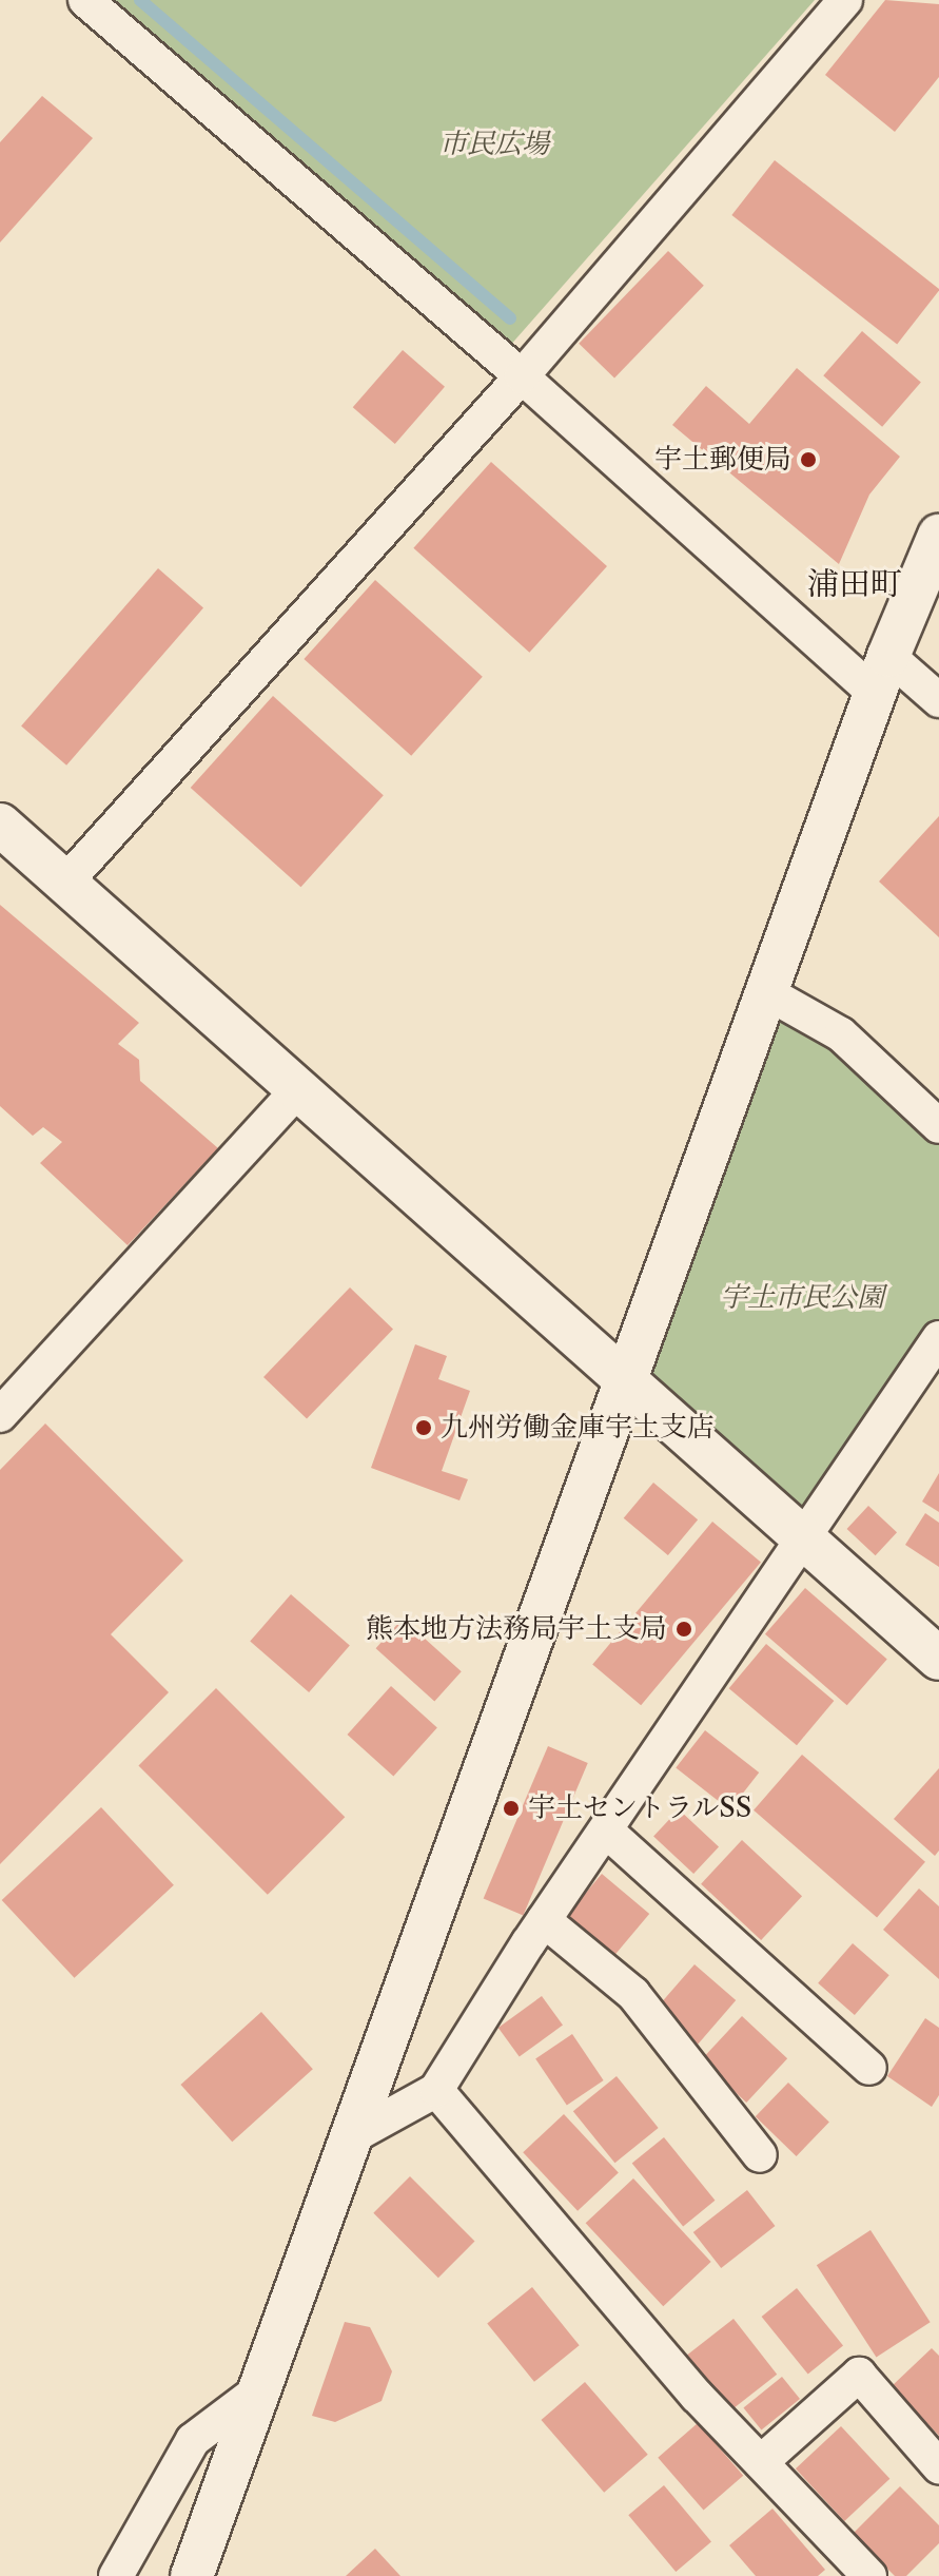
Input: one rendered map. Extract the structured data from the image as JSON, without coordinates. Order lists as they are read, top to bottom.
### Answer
{
  "districts": ["浦田町"],
  "parks": ["市民広場", "宇土市民公園"],
  "places": [
    "宇土郵便局",
    "九州労働金庫宇土支店",
    "熊本地方法務局宇土支局",
    "宇土セントラルSS"
  ]
}
